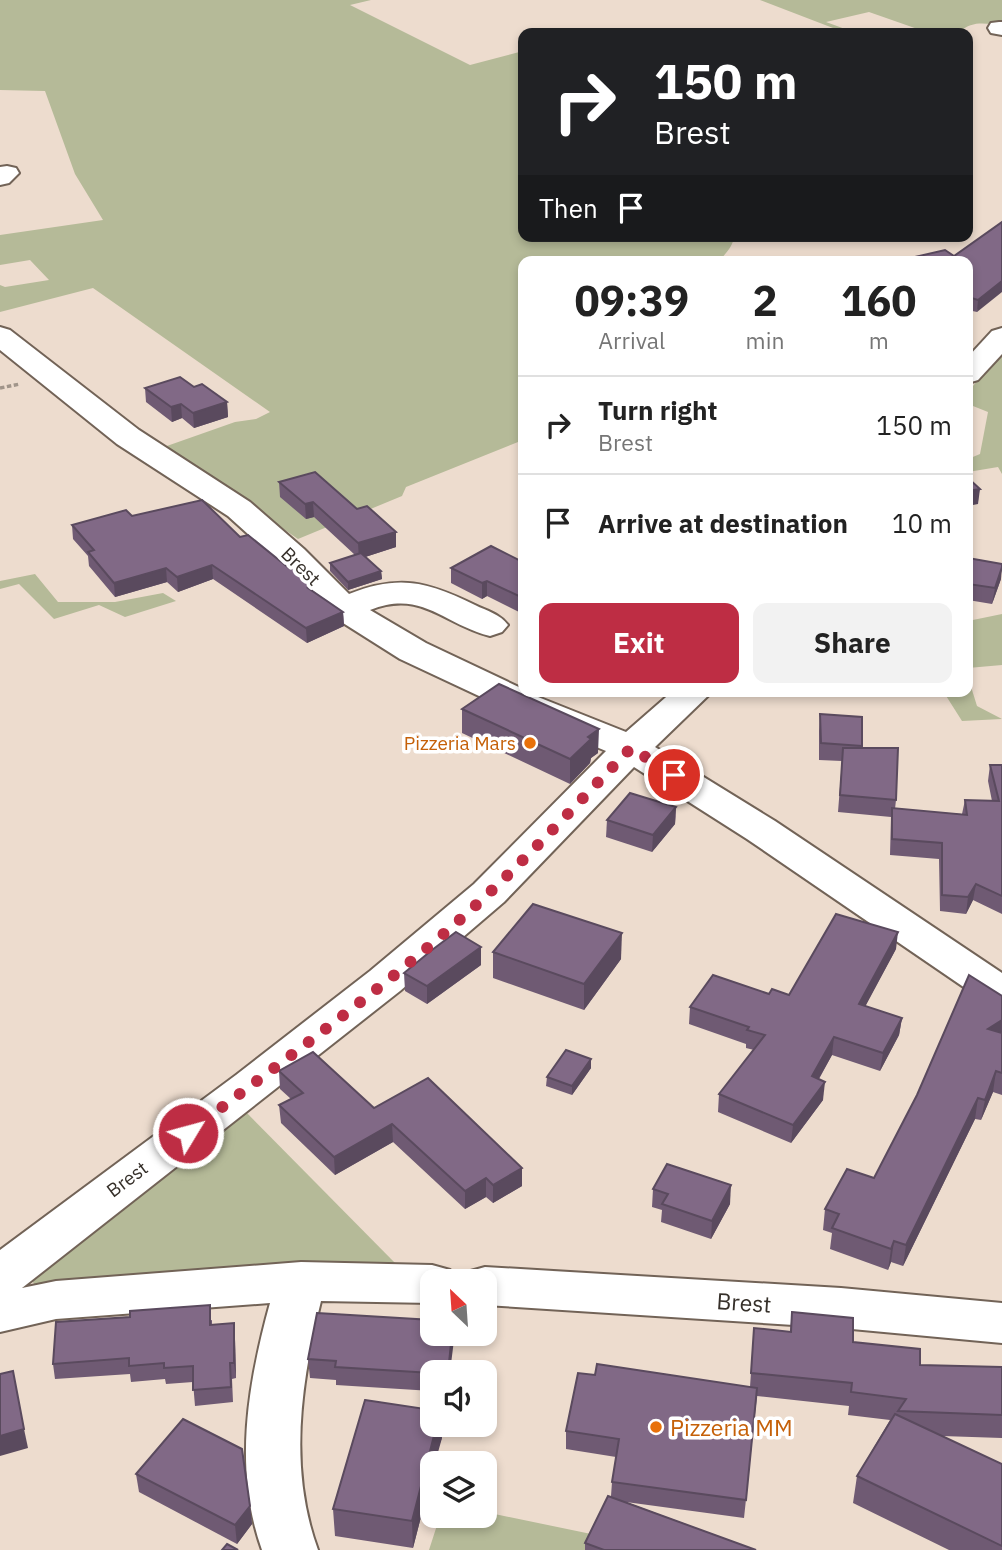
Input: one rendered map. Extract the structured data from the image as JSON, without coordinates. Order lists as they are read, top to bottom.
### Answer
{
  "streets": {
    "street": ["Brest"]
  },
  "places": ["Pizzeria Mars", "Pizzeria MM"],
  "north": "top left",
  "page": {
    "turn": ["150 m", "Brest"],
    "then": "Then",
    "eta": [
      "09:39",
      "Arrival",
      "2",
      "min",
      "160",
      "m"
    ],
    "list": [
      {
        "name": "Turn right",
        "note": "Brest",
        "value": "150 m"
      },
      {
        "name": "Arrive at destination",
        "value": "10 m"
      }
    ],
    "buttons": ["Exit", "Share"]
  }
}
